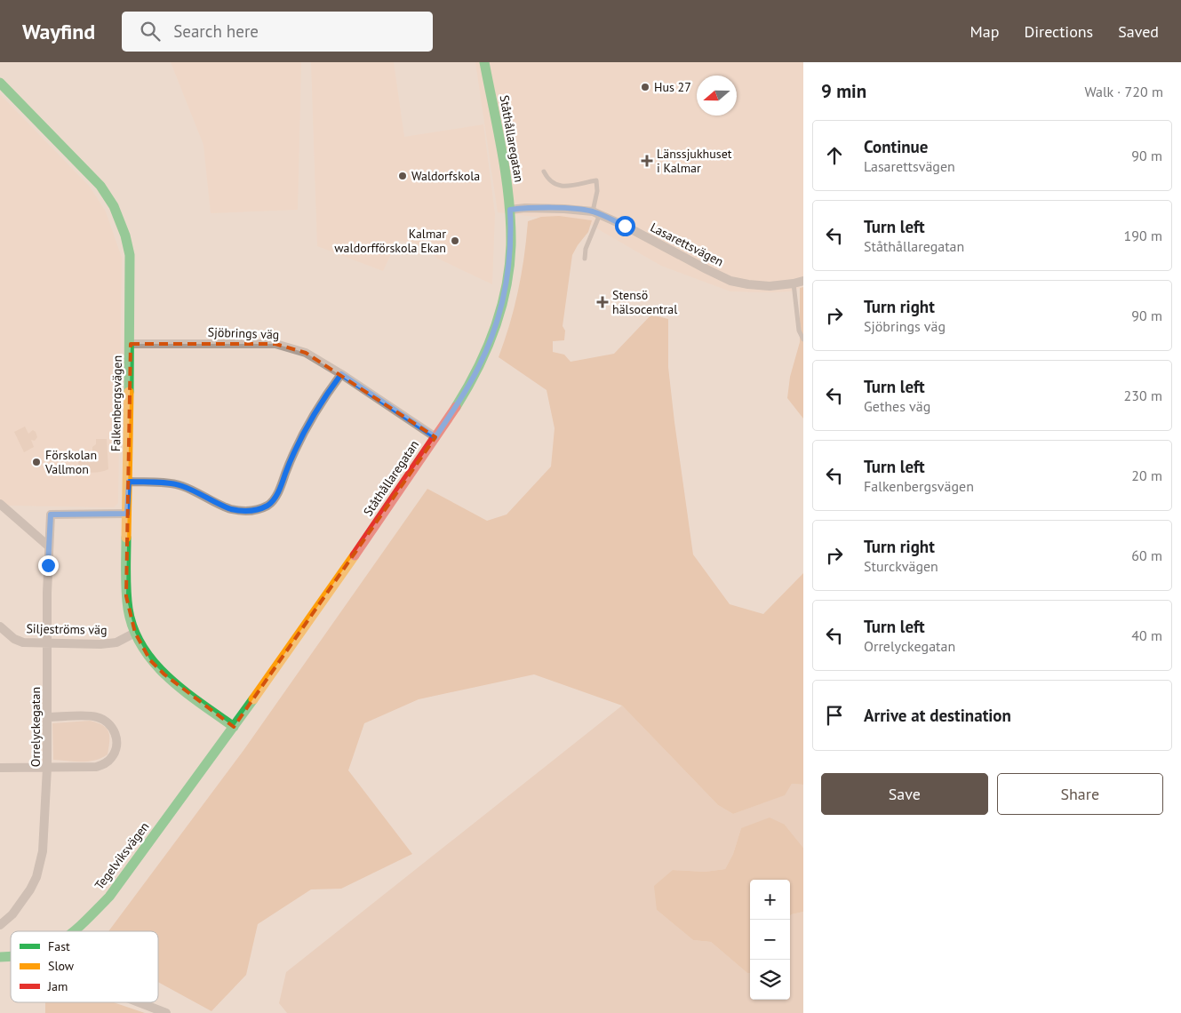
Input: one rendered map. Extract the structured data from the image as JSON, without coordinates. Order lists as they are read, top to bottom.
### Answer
{
  "streets": {
    "street": [
      "Ståthållaregatan",
      "Lasarettsvägen",
      "Sjöbrings väg",
      "Falkenbergsvägen",
      "Siljeströms väg",
      "Orrelyckegatan",
      "Tegelviksvägen"
    ]
  },
  "crossings": [
    ["Ståthållaregatan", "Lasarettsvägen"],
    ["Ståthållaregatan", "Sjöbrings väg"],
    ["Ståthållaregatan", "Falkenbergsvägen"],
    ["Ståthållaregatan", "Tegelviksvägen"],
    ["Sjöbrings väg", "Falkenbergsvägen"],
    ["Falkenbergsvägen", "Siljeströms väg"],
    ["Falkenbergsvägen", "Orrelyckegatan"],
    ["Falkenbergsvägen", "Tegelviksvägen"],
    ["Siljeströms väg", "Orrelyckegatan"]
  ],
  "places": {
    "other": [
      "Hus 27",
      "Waldorfskola",
      "Kalmar waldorfförskola Ekan",
      "Förskolan Vallmon"
    ],
    "health": ["Länssjukhuset i Kalmar", "Stensö hälsocentral"]
  },
  "legend": ["Fast", "Slow", "Jam"],
  "north": "left",
  "page": {
    "header": "Wayfind",
    "search": "Search here",
    "nav": ["Map", "Directions", "Saved"],
    "heading": ["9 min", "Walk · 720 m"],
    "list": [
      ["Continue", "Lasarettsvägen", "90 m"],
      ["Turn left", "Ståthållaregatan", "190 m"],
      ["Turn right", "Sjöbrings väg", "90 m"],
      ["Turn left", "Gethes väg", "230 m"],
      ["Turn left", "Falkenbergsvägen", "20 m"],
      ["Turn right", "Sturckvägen", "60 m"],
      ["Turn left", "Orrelyckegatan", "40 m"],
      "Arrive at destination"
    ],
    "buttons": ["Save", "Share"],
    "map_buttons": ["+", "−"]
  }
}
